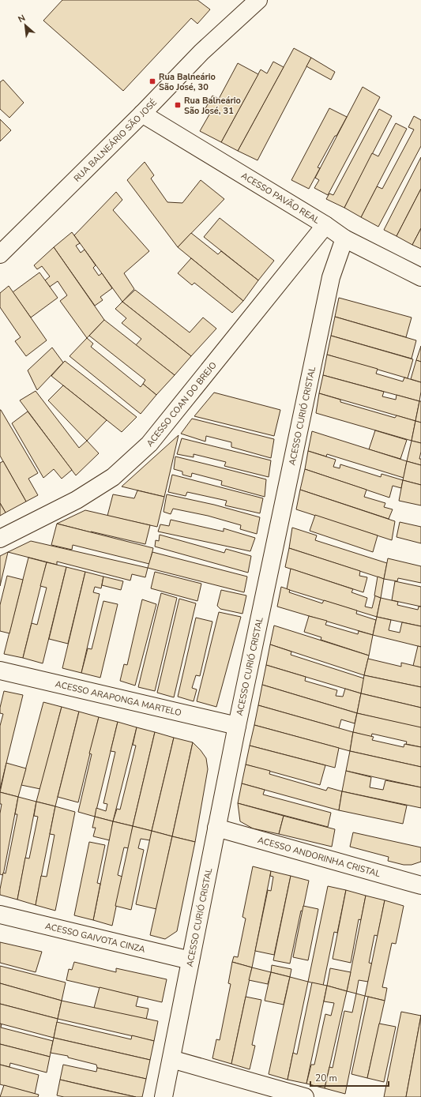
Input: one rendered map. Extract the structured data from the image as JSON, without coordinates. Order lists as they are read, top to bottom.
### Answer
{
  "streets": {
    "street": [
      "RUA BALNEÁRIO SÃO JOSÉ",
      "ACESSO PAVÃO REAL",
      "ACESSO COAN DO BREJO",
      "ACESSO CURIÓ CRISTAL",
      "ACESSO ARAPONGA MARTELO",
      "ACESSO ANDORINHA CRISTAL",
      "ACESSO GAIVOTA CINZA"
    ]
  },
  "crossings": [
    ["RUA BALNEÁRIO SÃO JOSÉ", "ACESSO PAVÃO REAL"],
    ["ACESSO PAVÃO REAL", "ACESSO COAN DO BREJO"],
    ["ACESSO PAVÃO REAL", "ACESSO CURIÓ CRISTAL"],
    ["ACESSO CURIÓ CRISTAL", "ACESSO ARAPONGA MARTELO"],
    ["ACESSO CURIÓ CRISTAL", "ACESSO ANDORINHA CRISTAL"],
    ["ACESSO CURIÓ CRISTAL", "ACESSO GAIVOTA CINZA"]
  ],
  "places": {
    "transit": ["Rua Balneário São José, 30", "Rua Balneário São José, 31"]
  },
  "scale_bar": "20 m",
  "north": "top left"
}
